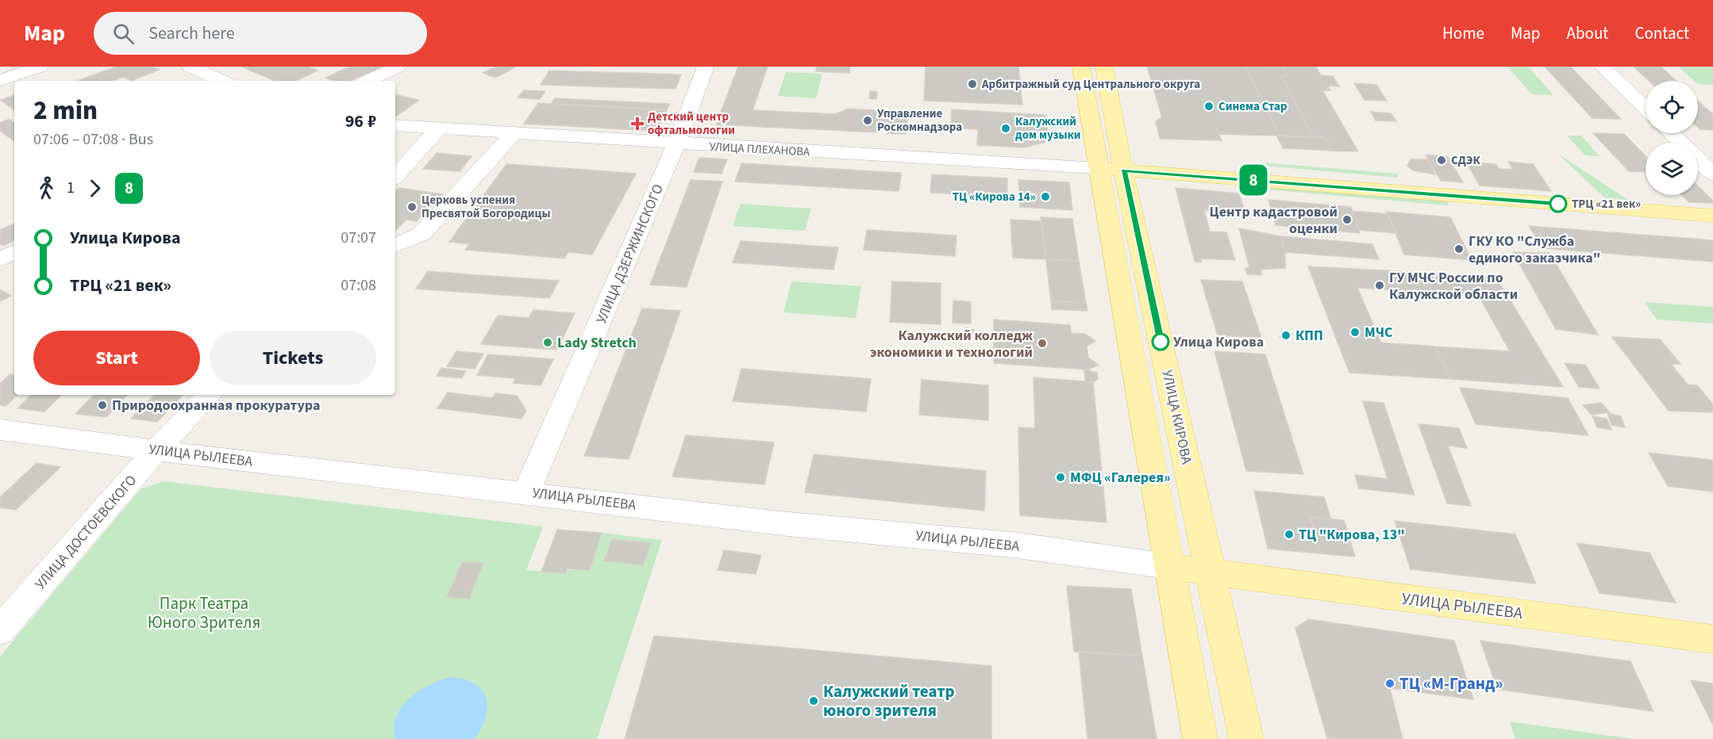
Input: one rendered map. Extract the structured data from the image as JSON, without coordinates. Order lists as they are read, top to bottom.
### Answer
{
  "streets": {
    "main road": ["УЛИЦА КИРОВА", "УЛИЦА РЫЛЕЕВА"],
    "street": ["УЛИЦА ПЛЕХАНОВА", "УЛИЦА ДЗЕРЖИНСКОГО", "УЛИЦА ДОСТОЕВСКОГО"]
  },
  "crossings": [
    ["УЛИЦА ПЛЕХАНОВА", "УЛИЦА ДЗЕРЖИНСКОГО"],
    ["УЛИЦА ДЗЕРЖИНСКОГО", "УЛИЦА РЫЛЕЕВА"],
    ["УЛИЦА КИРОВА", "УЛИЦА РЫЛЕЕВА"],
    ["УЛИЦА РЫЛЕЕВА", "УЛИЦА ДОСТОЕВСКОГО"]
  ],
  "parks": ["Парк Театра Юного Зрителя"],
  "places": {
    "other": [
      "Арбитражный суд Центрального округа",
      "Синема Стар",
      "Управление Роскомнадзора",
      "Калужский дом музыки",
      "СДЭК",
      "ТЦ «Кирова 14»",
      "ТРЦ «21 век»",
      "Церковь успения Пресвятой Богородицы",
      "Центр кадастровой оценки",
      "ГКУ КО \"Служба единого заказчика\"",
      "ГУ МЧС России по Калужской области",
      "МЧС",
      "КПП",
      "Улица Кирова",
      "Lady Stretch",
      "Калужский колледж экономики и технологий",
      "Природоохранная прокуратура",
      "МФЦ «Галерея»",
      "ТЦ \"Кирова, 13\"",
      "ТЦ «М-Гранд»",
      "Калужский театр юного зрителя"
    ],
    "health": ["Детский центр офтальмологии"]
  },
  "lines": ["bus line 8"],
  "page": {
    "header": "Map",
    "search": "Search here",
    "nav": [
      "Home",
      "Map",
      "About",
      "Contact"
    ],
    "on_map": "8",
    "heading": ["2 min", "07:06 – 07:08 · Bus", "96 ₽"],
    "legs": ["1", "8"],
    "list": [
      {
        "name": "Улица Кирова",
        "value": "07:07"
      },
      {
        "name": "ТРЦ «21 век»",
        "value": "07:08"
      }
    ],
    "buttons": ["Start", "Tickets"]
  }
}
